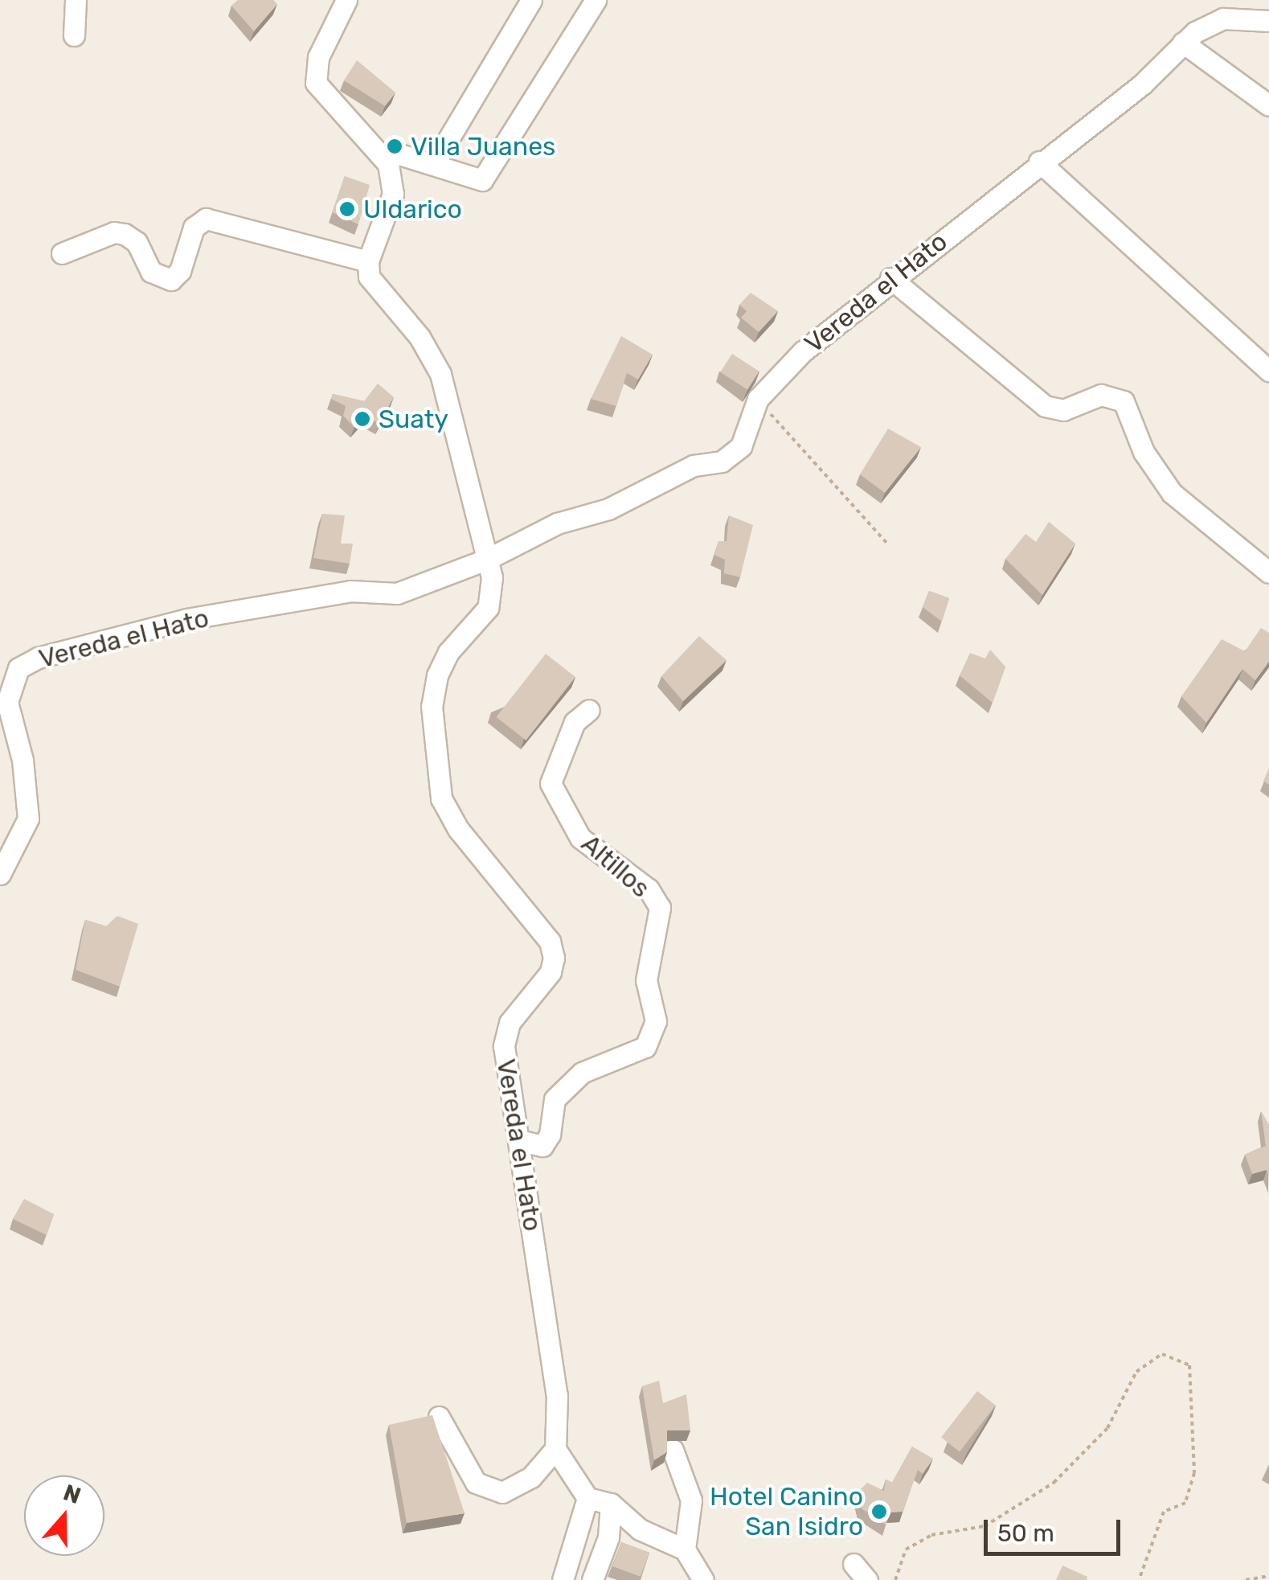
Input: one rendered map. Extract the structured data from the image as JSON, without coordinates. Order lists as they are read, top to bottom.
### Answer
{
  "streets": {
    "street": ["Vereda el Hato", "Altillos"]
  },
  "crossings": [
    ["Vereda el Hato", "Altillos"]
  ],
  "places": [
    "Villa Juanes",
    "Uldarico",
    "Suaty",
    "Hotel Canino San Isidro"
  ],
  "scale_bar": "50 m",
  "north": "top"
}
